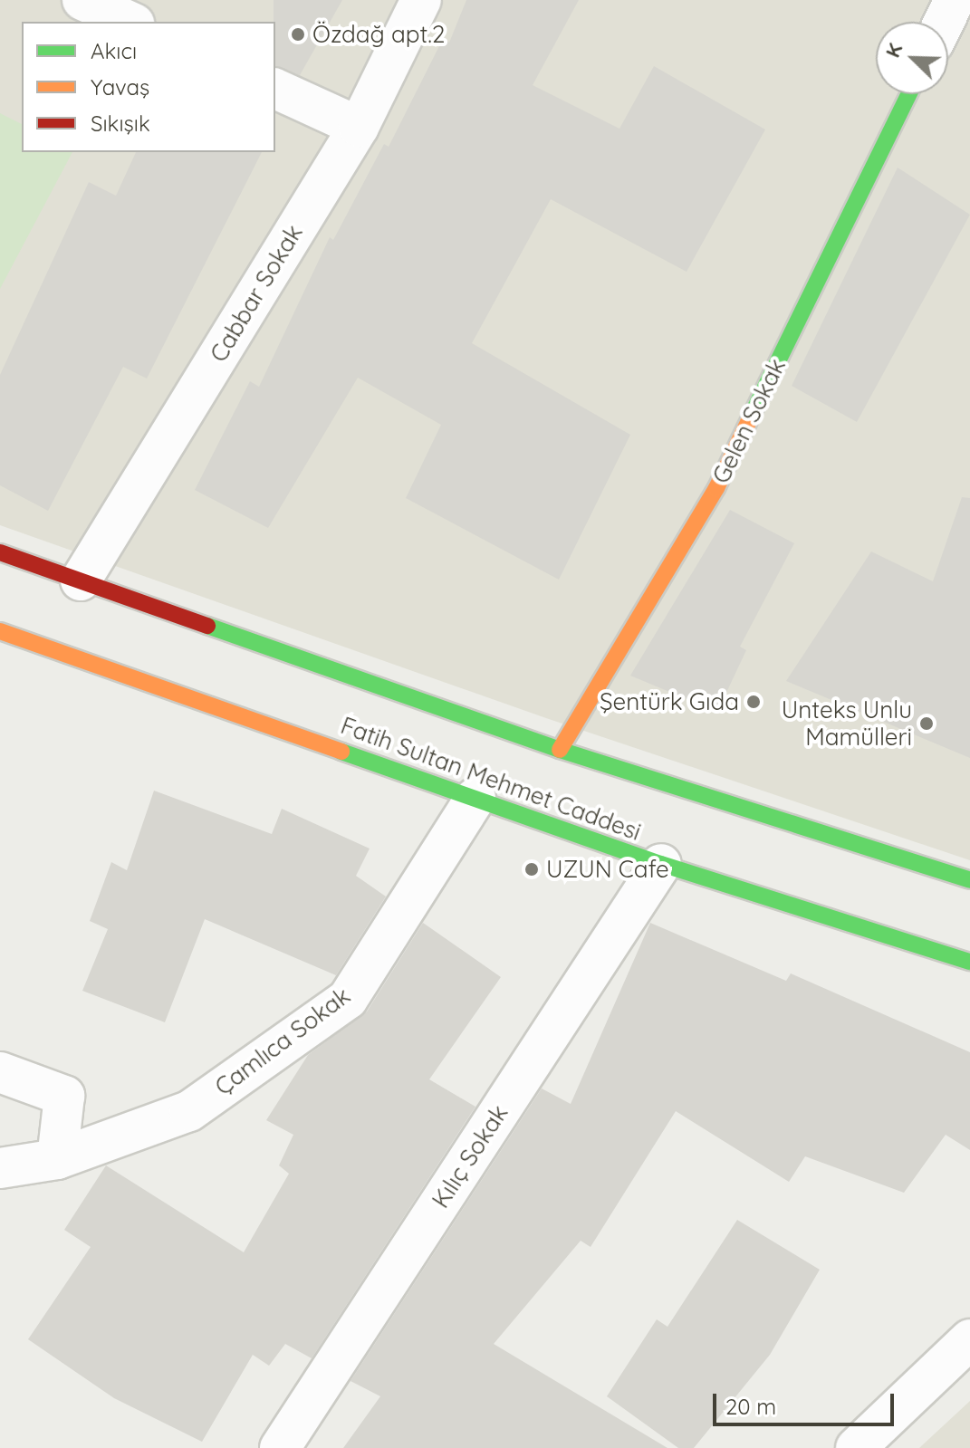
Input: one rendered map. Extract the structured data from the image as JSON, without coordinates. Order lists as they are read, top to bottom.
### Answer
{
  "streets": {
    "main road": ["Gelen Sokak", "Fatih Sultan Mehmet Caddesi"],
    "street": ["Cabbar Sokak", "Çamlıca Sokak", "Kılıç Sokak"]
  },
  "crossings": [
    ["Cabbar Sokak", "Fatih Sultan Mehmet Caddesi"],
    ["Gelen Sokak", "Fatih Sultan Mehmet Caddesi"],
    ["Fatih Sultan Mehmet Caddesi", "Çamlıca Sokak"],
    ["Fatih Sultan Mehmet Caddesi", "Kılıç Sokak"]
  ],
  "places": [
    "Özdağ apt.2",
    "Şentürk Gıda",
    "Unteks Unlu Mamülleri",
    "UZUN Cafe"
  ],
  "legend": ["Akıcı", "Yavaş", "Sıkışık"],
  "scale_bar": "20 m",
  "north": "top left"
}
